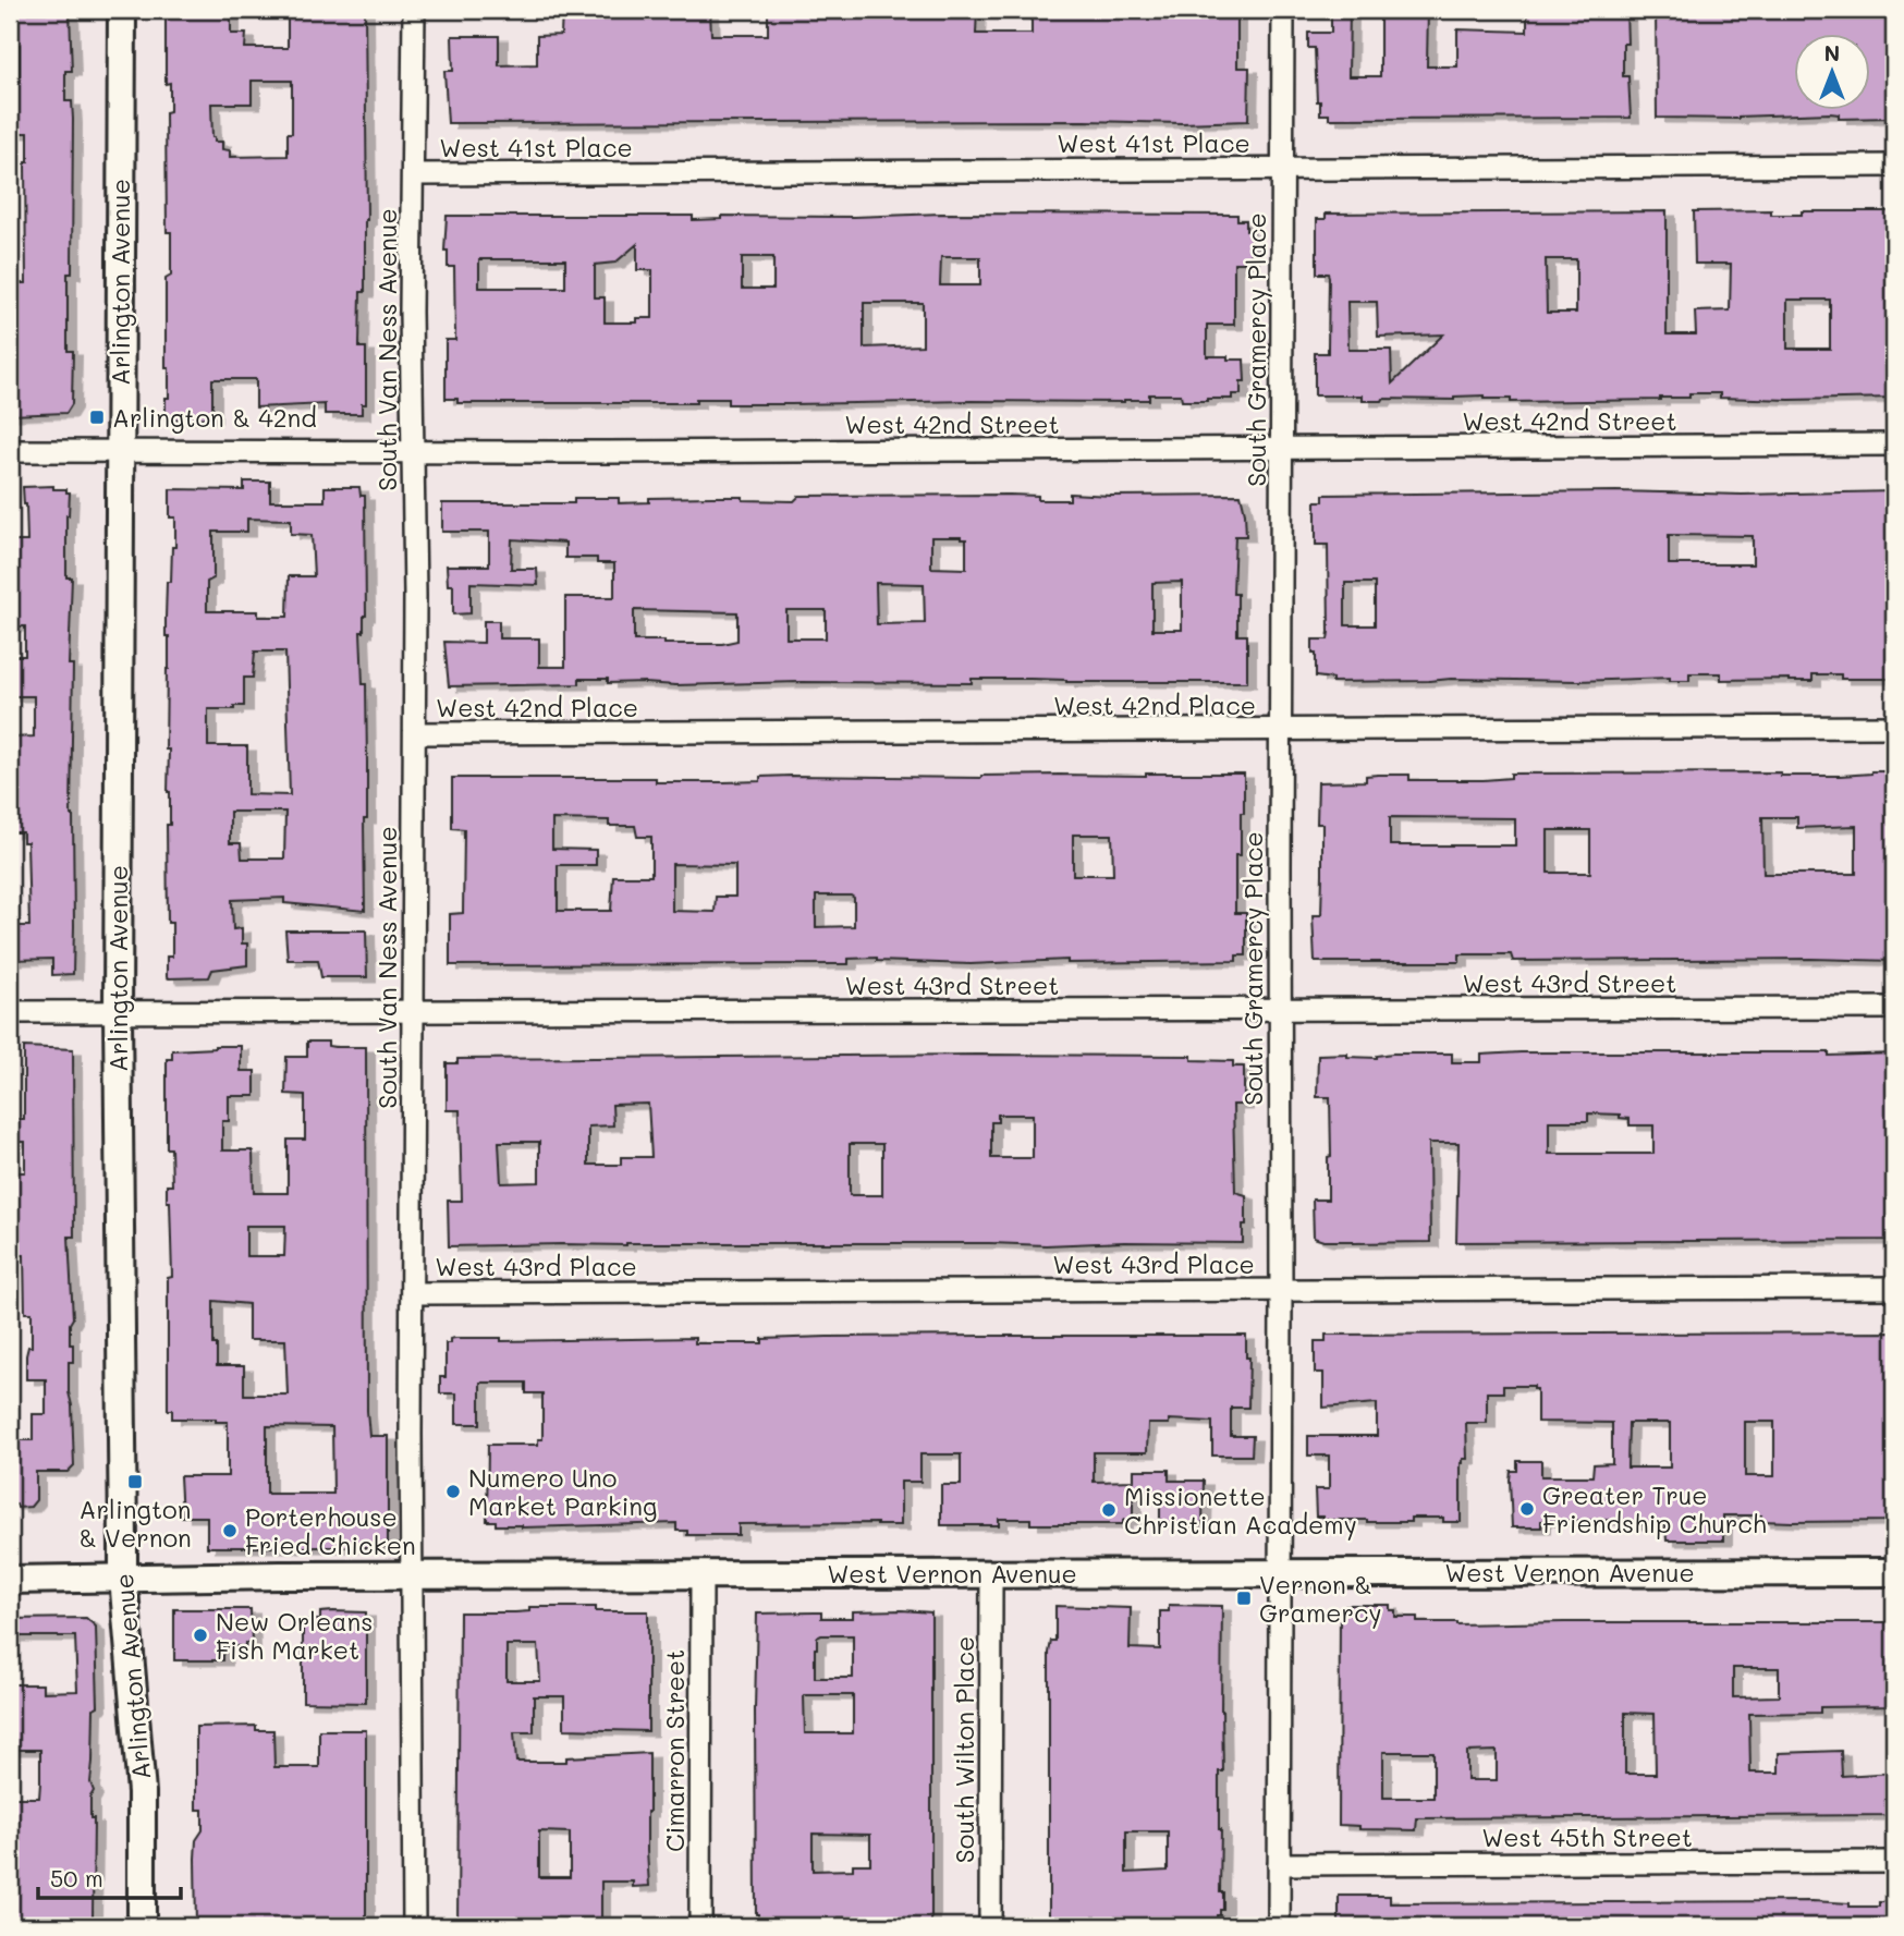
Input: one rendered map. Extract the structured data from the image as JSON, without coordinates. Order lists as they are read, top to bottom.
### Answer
{
  "streets": {
    "main road": ["Arlington Avenue", "West Vernon Avenue"],
    "street": [
      "West 41st Place",
      "South Van Ness Avenue",
      "South Gramercy Place",
      "West 42nd Street",
      "West 42nd Place",
      "West 43rd Street",
      "West 43rd Place",
      "South Wilton Place",
      "Cimarron Street",
      "West 45th Street"
    ]
  },
  "crossings": [
    ["West 41st Place", "South Van Ness Avenue"],
    ["West 41st Place", "South Gramercy Place"],
    ["Arlington Avenue", "West 42nd Street"],
    ["Arlington Avenue", "West 43rd Street"],
    ["Arlington Avenue", "West Vernon Avenue"],
    ["South Van Ness Avenue", "West 42nd Street"],
    ["South Van Ness Avenue", "West 42nd Place"],
    ["South Van Ness Avenue", "West 43rd Street"],
    ["South Van Ness Avenue", "West 43rd Place"],
    ["South Van Ness Avenue", "West Vernon Avenue"],
    ["South Gramercy Place", "West 42nd Street"],
    ["South Gramercy Place", "West 42nd Place"],
    ["South Gramercy Place", "West 43rd Street"],
    ["South Gramercy Place", "West 43rd Place"],
    ["South Gramercy Place", "West Vernon Avenue"],
    ["South Gramercy Place", "West 45th Street"],
    ["West Vernon Avenue", "South Wilton Place"],
    ["West Vernon Avenue", "Cimarron Street"]
  ],
  "places": {
    "transit": ["Arlington & 42nd", "Arlington & Vernon", "Vernon & Gramercy"],
    "other": [
      "Numero Uno Market Parking",
      "Greater True Friendship Church",
      "Missionette Christian Academy",
      "Porterhouse Fried Chicken",
      "New Orleans Fish Market"
    ]
  },
  "scale_bar": "50 m",
  "north": "top"
}
